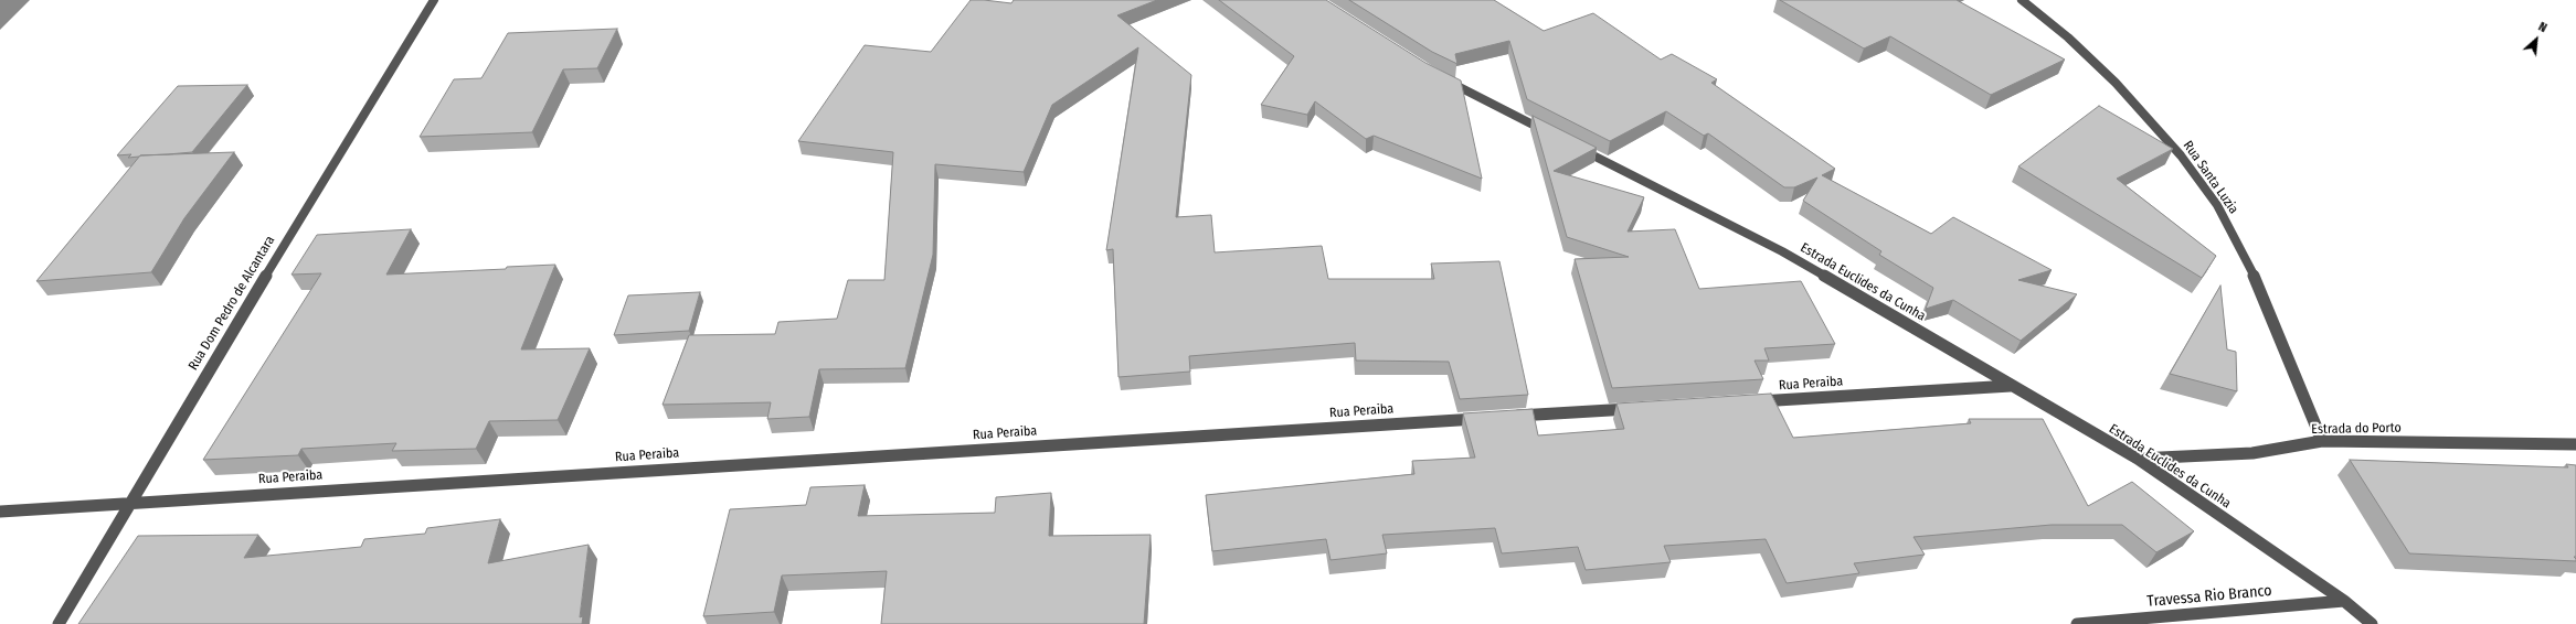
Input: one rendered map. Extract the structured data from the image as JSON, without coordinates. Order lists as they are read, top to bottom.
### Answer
{
  "streets": {
    "street": [
      "Rua Santa Luzia",
      "Estrada Euclides da Cunha",
      "Rua Dom Pedro de Alcantara",
      "Rua Peraiba",
      "Estrada do Porto",
      "Travessa Rio Branco"
    ]
  },
  "crossings": [
    ["Rua Santa Luzia", "Estrada do Porto"],
    ["Estrada Euclides da Cunha", "Rua Peraiba"],
    ["Estrada Euclides da Cunha", "Estrada do Porto"],
    ["Estrada Euclides da Cunha", "Travessa Rio Branco"],
    ["Rua Dom Pedro de Alcantara", "Rua Peraiba"]
  ],
  "north": "top right"
}
